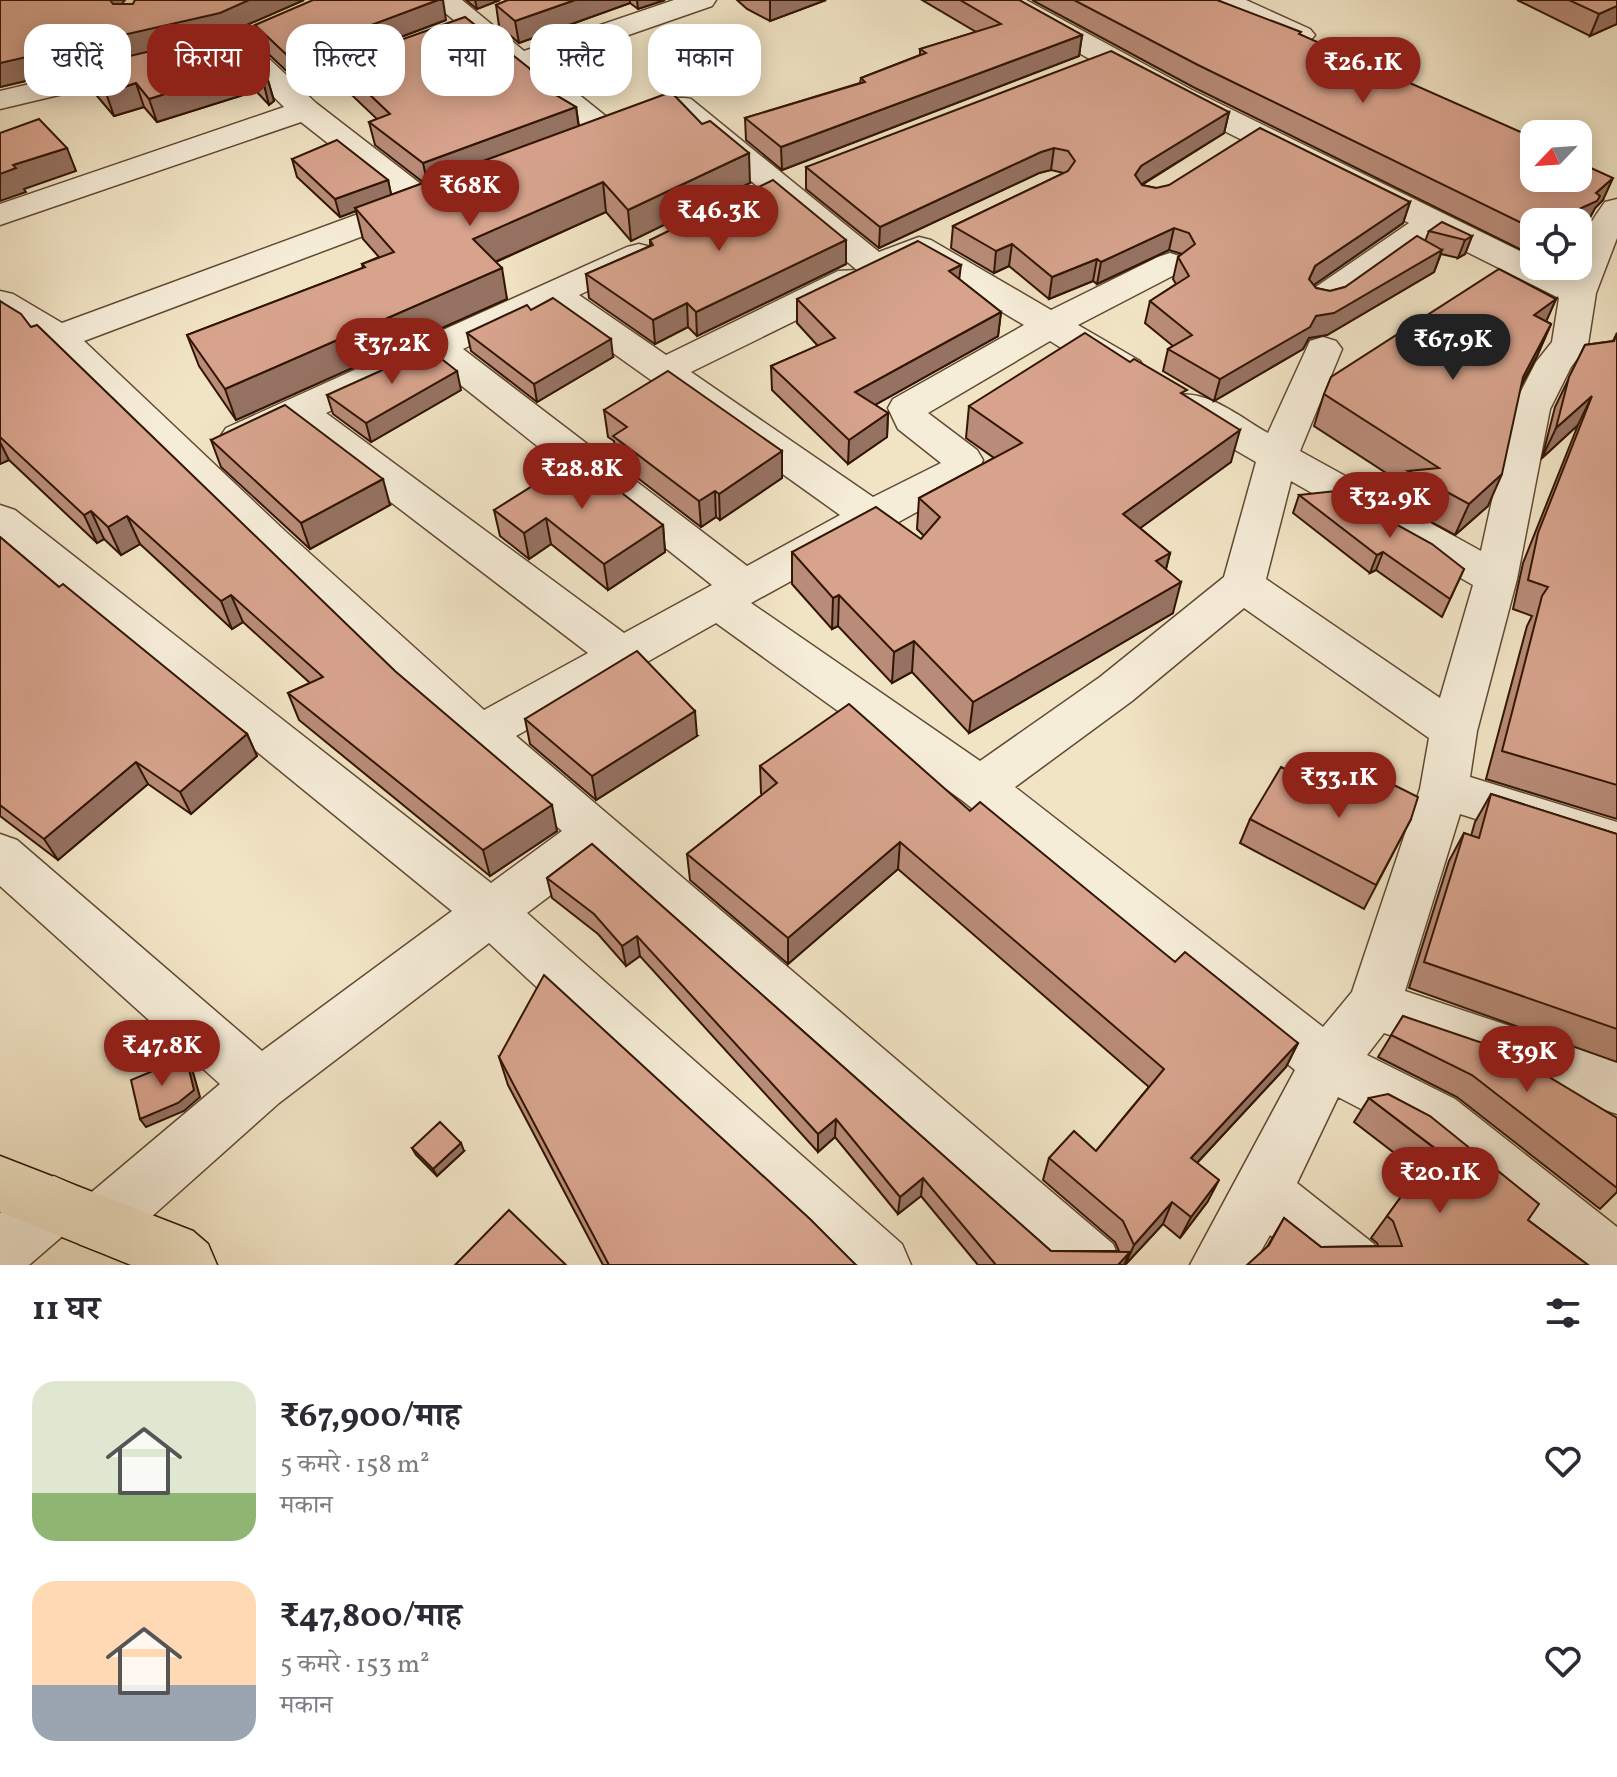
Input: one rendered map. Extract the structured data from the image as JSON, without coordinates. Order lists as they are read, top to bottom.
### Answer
{
  "north": "bottom left",
  "page": {
    "chip": [
      "खरीदें",
      "किराया",
      "फ़िल्टर",
      "नया",
      "फ़्लैट",
      "मकान"
    ],
    "price": [
      "₹26.1K",
      "₹68K",
      "₹46.3K",
      "₹67.9K",
      "₹37.2K",
      "₹28.8K",
      "₹32.9K",
      "₹33.1K",
      "₹47.8K",
      "₹39K",
      "₹20.1K"
    ],
    "heading": "11 घर",
    "list": [
      {
        "name": "₹67,900/माह",
        "note": "5 कमरे · 158 m² · मकान"
      },
      {
        "name": "₹47,800/माह",
        "note": "5 कमरे · 153 m² · मकान"
      }
    ]
  }
}
